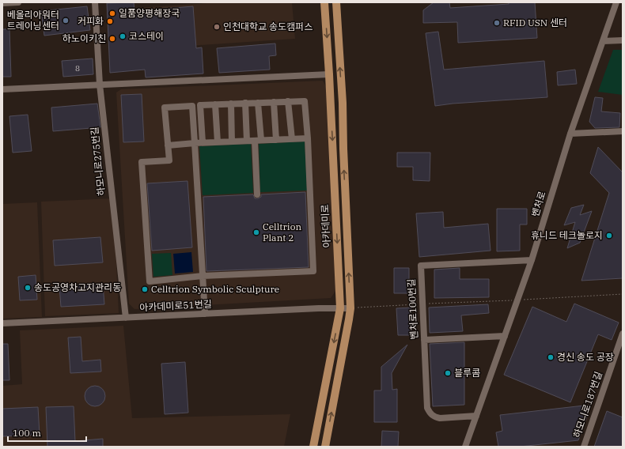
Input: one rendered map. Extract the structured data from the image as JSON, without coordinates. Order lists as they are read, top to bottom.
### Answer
{
  "streets": {
    "main road": ["아카데미로"],
    "street": [
      "하모니로275번길",
      "벤처로",
      "아카데미로51번길",
      "벤처로100번길",
      "하모니로187번길"
    ]
  },
  "crossings": [
    ["하모니로275번길", "아카데미로51번길"],
    ["벤처로", "벤처로100번길"],
    ["아카데미로", "아카데미로51번길"]
  ],
  "places": [
    "일품양평해장국",
    "베올리아워터 트레이닝센터",
    "커피화",
    "RFID USN 센터",
    "인천대학교 송도캠퍼스",
    "코스테이",
    "하노이키친",
    "Celltrion Plant 2",
    "휴니드 테크놀로지",
    "송도공영차고지관리동",
    "Celltrion Symbolic Sculpture",
    "경신 송도 공장",
    "블루콤"
  ],
  "house_numbers": ["8"],
  "scale_bar": "100 m"
}
